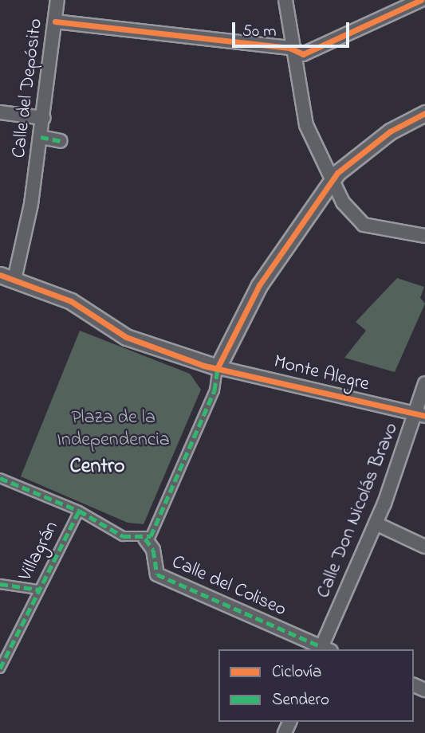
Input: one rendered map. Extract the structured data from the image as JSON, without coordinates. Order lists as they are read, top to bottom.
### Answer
{
  "streets": {
    "street": [
      "Calle del Depósito",
      "Monte Alegre",
      "Calle Don Nicolás Bravo",
      "Villagrán",
      "Calle del Coliseo"
    ]
  },
  "crossings": [
    ["Monte Alegre", "Calle Don Nicolás Bravo"],
    ["Calle Don Nicolás Bravo", "Calle del Coliseo"]
  ],
  "districts": ["Centro"],
  "parks": ["Plaza de la Independencia"],
  "legend": ["Ciclovía", "Sendero"],
  "scale_bar": "50 m"
}
